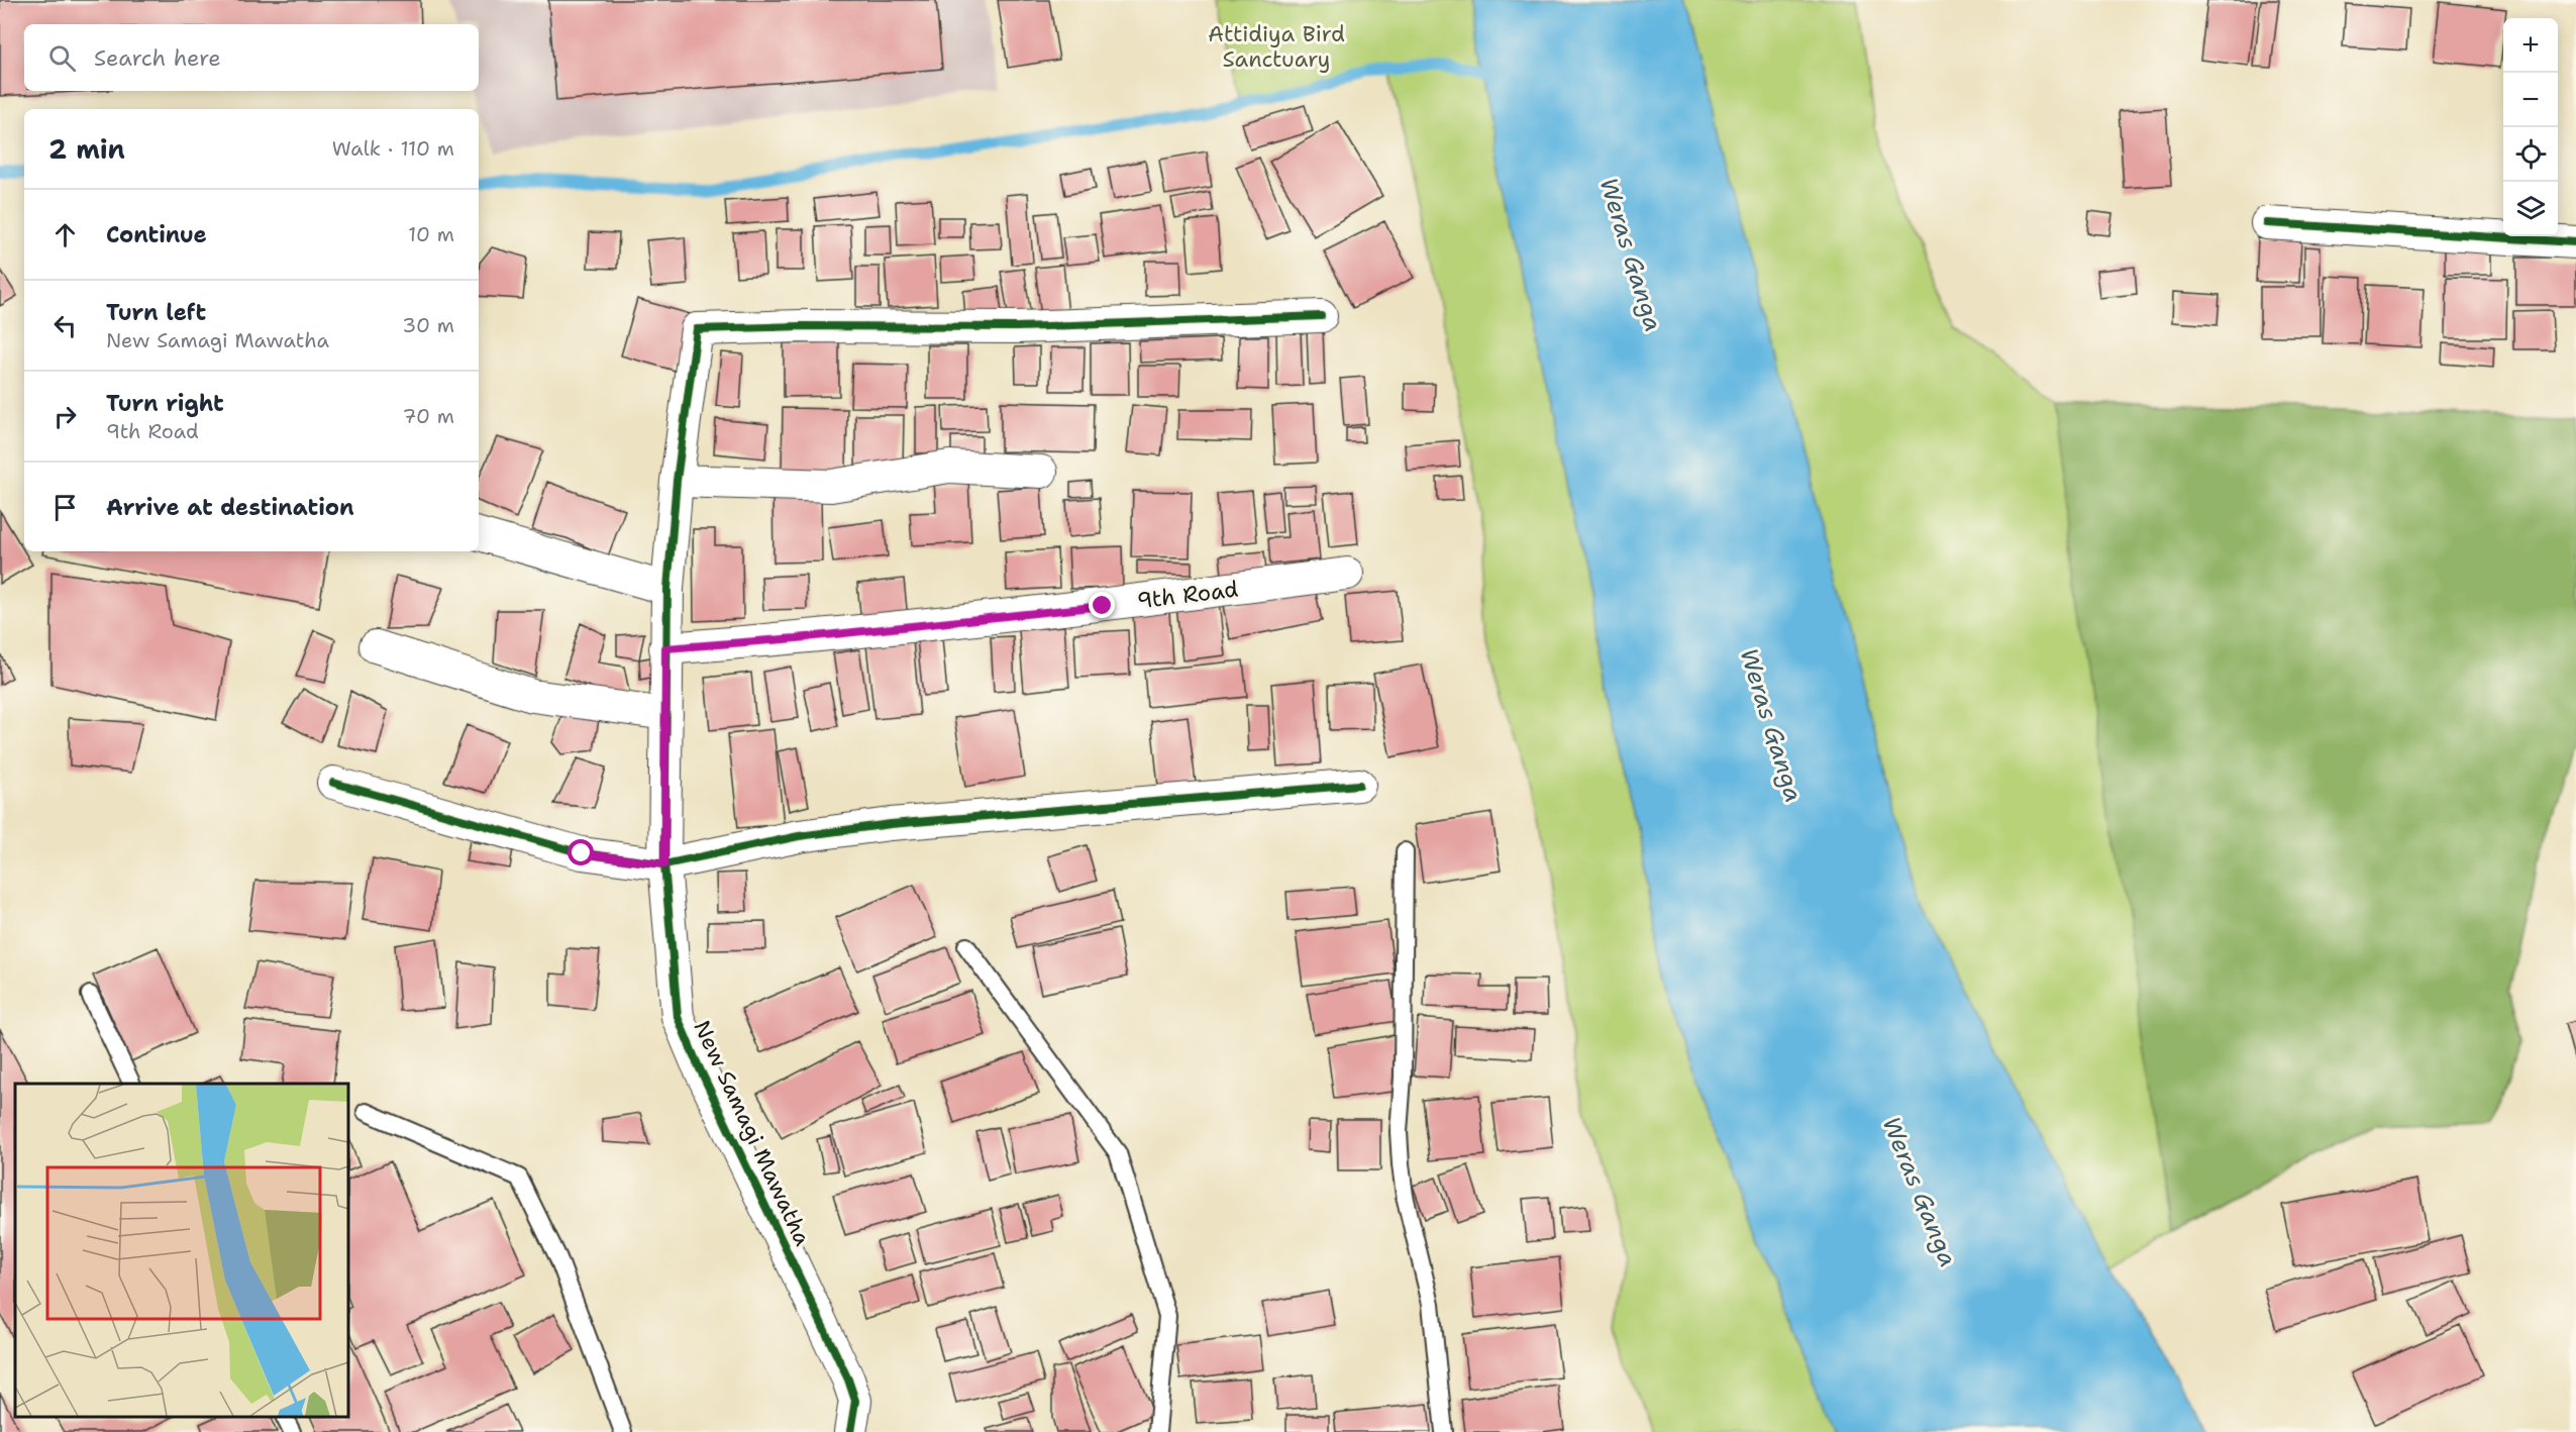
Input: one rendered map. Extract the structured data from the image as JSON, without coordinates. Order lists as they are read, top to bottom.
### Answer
{
  "streets": {
    "street": ["9th Road", "New Samagi Mawatha"]
  },
  "crossings": [
    ["9th Road", "New Samagi Mawatha"]
  ],
  "water": ["Weras Ganga"],
  "parks": ["Attidiya Bird Sanctuary"],
  "page": {
    "map_buttons": ["+", "−"],
    "search": "Search here",
    "heading": ["2 min", "Walk · 110 m"],
    "list": [
      ["Continue", "10 m"],
      ["Turn left", "New Samagi Mawatha", "30 m"],
      ["Turn right", "9th Road", "70 m"],
      "Arrive at destination"
    ]
  }
}
